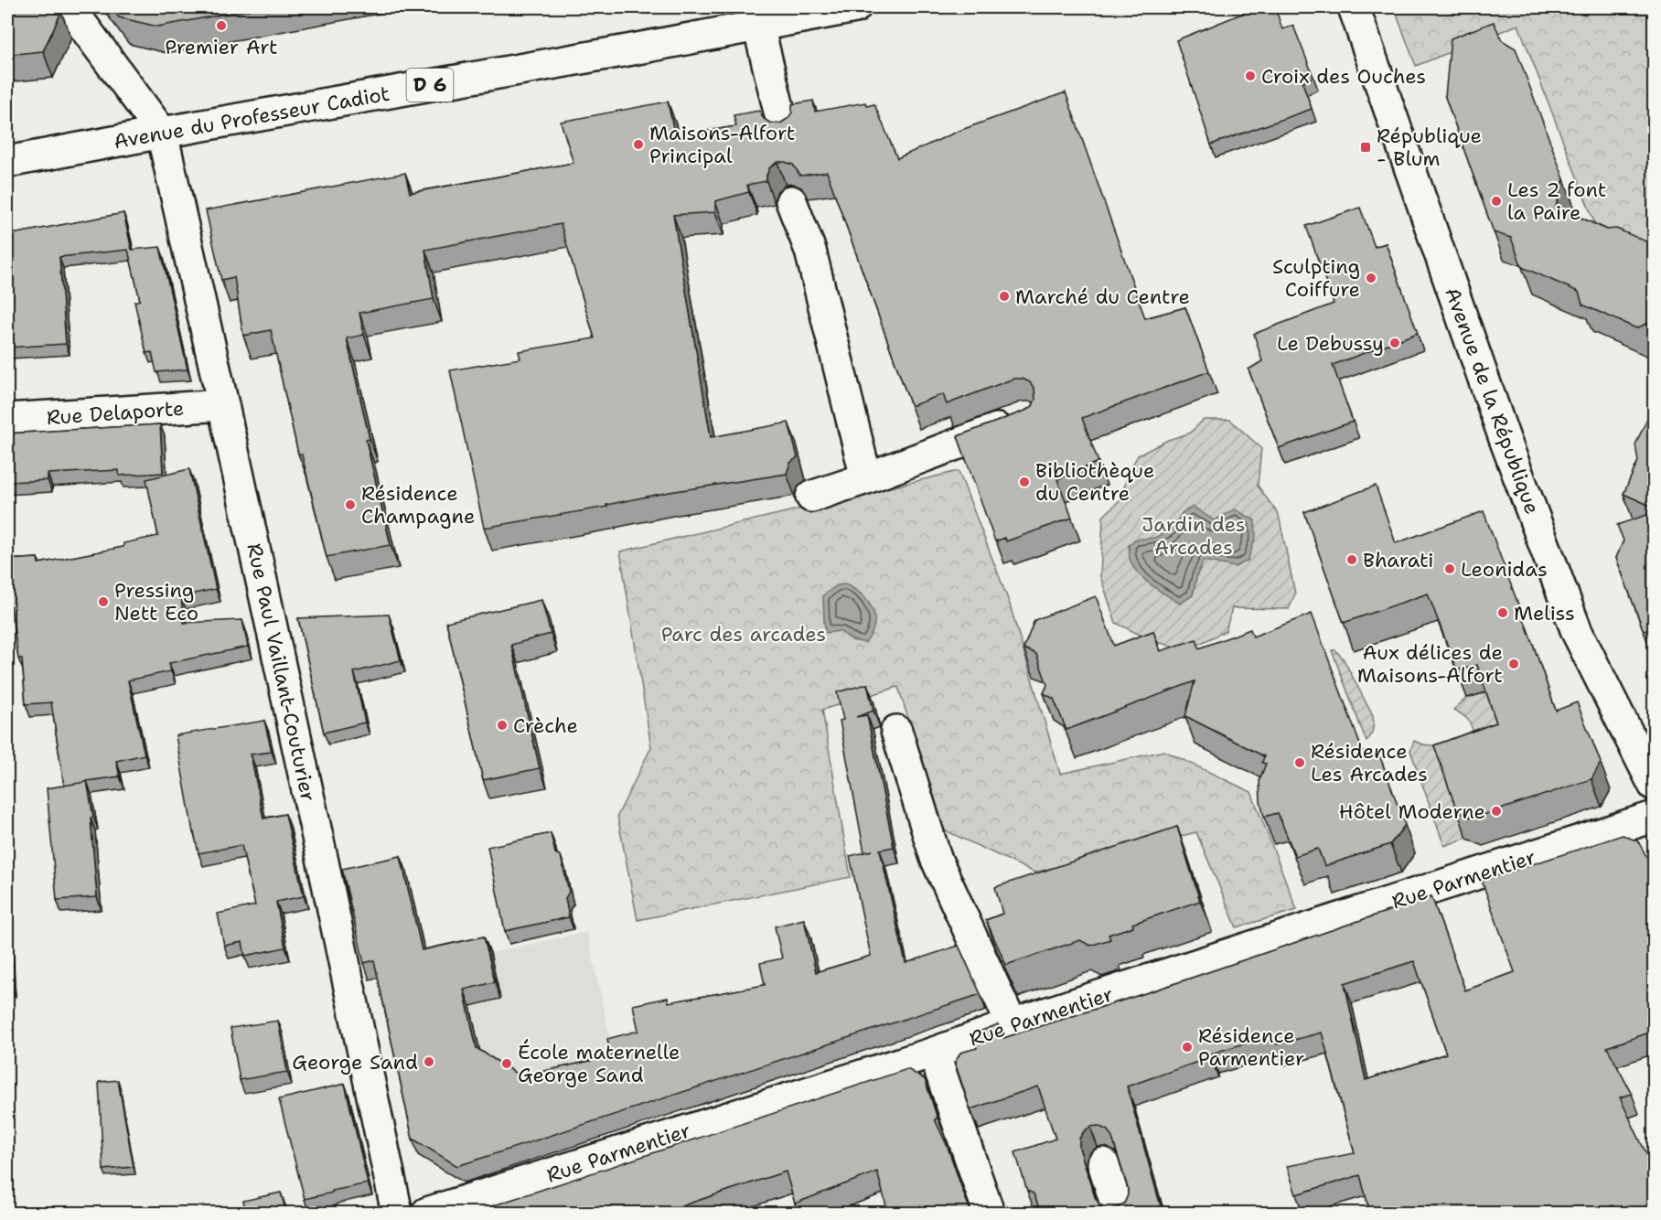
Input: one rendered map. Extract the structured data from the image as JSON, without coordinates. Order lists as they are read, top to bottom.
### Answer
{
  "streets": {
    "street": [
      "D 6",
      "Avenue du Professeur Cadiot",
      "Avenue de la République",
      "Rue Delaporte",
      "Rue Paul Vaillant-Couturier",
      "Rue Parmentier"
    ]
  },
  "crossings": [
    ["Avenue du Professeur Cadiot", "Rue Paul Vaillant-Couturier"],
    ["Rue Delaporte", "Rue Paul Vaillant-Couturier"]
  ],
  "parks": ["Jardin des Arcades", "Parc des arcades"],
  "places": {
    "other": [
      "Premier Art",
      "Croix des Ouches",
      "Maisons-Alfort Principal",
      "Les 2 font la Paire",
      "Sculpting Coiffure",
      "Marché du Centre",
      "Le Debussy",
      "Bibliothèque du Centre",
      "Résidence Champagne",
      "Bharati",
      "Leonidas",
      "Pressing Nett Eco",
      "Meliss",
      "Aux délices de Maisons-Alfort",
      "Crèche",
      "Résidence Les Arcades",
      "Hôtel Moderne",
      "Résidence Parmentier",
      "George Sand",
      "École maternelle George Sand"
    ],
    "transit": ["République - Blum"]
  }
}
